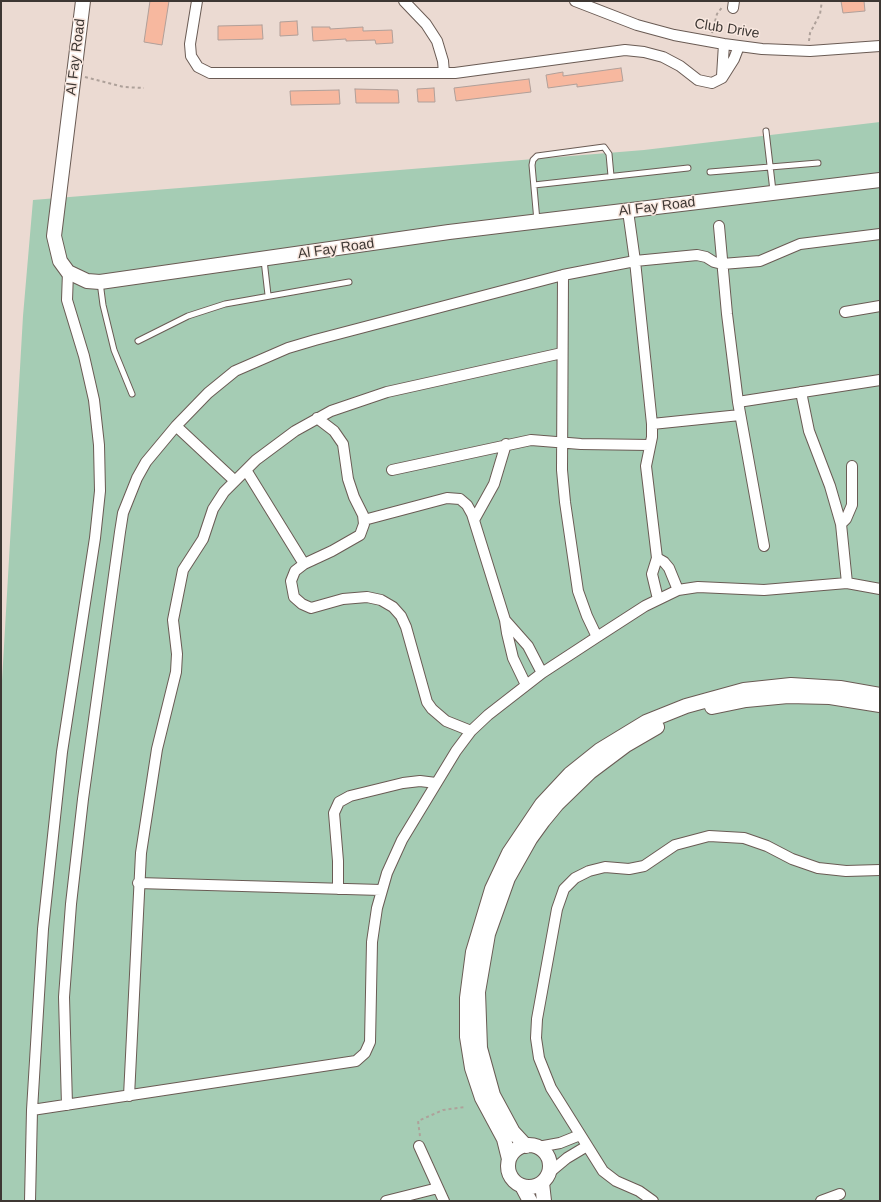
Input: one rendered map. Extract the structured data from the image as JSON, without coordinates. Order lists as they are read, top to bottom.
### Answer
{
  "streets": {
    "street": ["Club Drive", "Al Fay Road"]
  }
}
